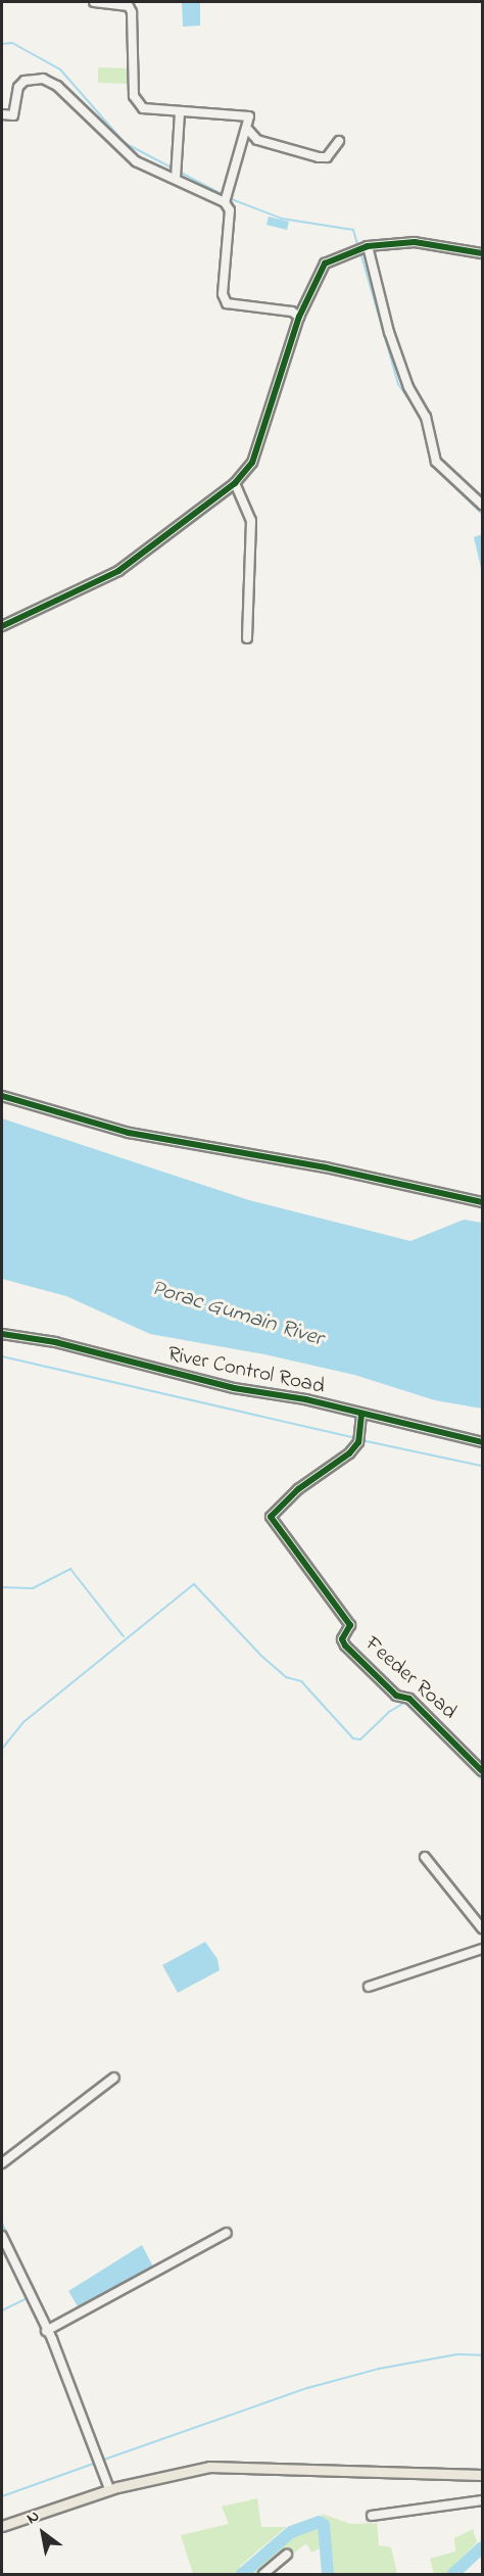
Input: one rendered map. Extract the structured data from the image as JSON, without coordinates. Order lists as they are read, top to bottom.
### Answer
{
  "streets": {
    "street": ["River Control Road", "Feeder Road"]
  },
  "crossings": [
    ["River Control Road", "Feeder Road"]
  ],
  "water": ["Porac Gumain River"],
  "north": "top left"
}
